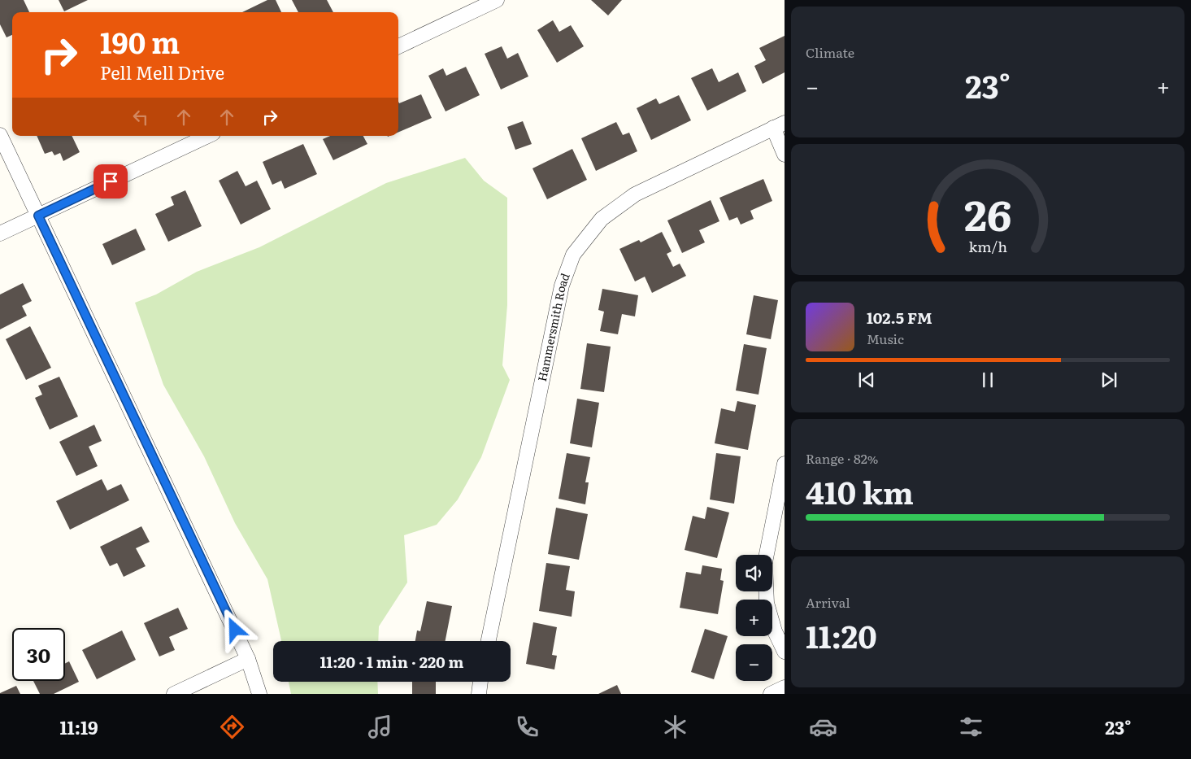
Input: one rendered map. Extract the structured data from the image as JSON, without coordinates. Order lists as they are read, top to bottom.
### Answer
{
  "streets": {
    "street": ["Hammersmith Road"]
  },
  "page": {
    "tile": [
      "Climate",
      ["Range · 82%", "410 km"],
      ["Arrival", "11:20"]
    ],
    "turn": ["190 m", "Pell Mell Drive"],
    "heat": ["−", "23°", "+"],
    "song": ["102.5 FM", "Music"],
    "map_buttons": ["+", "−"],
    "limit": "30",
    "trip": "11:20 · 1 min · 220 m",
    "tabs": ["11:19", "23°"],
    "gauge": ["26", "km/h"]
  }
}
